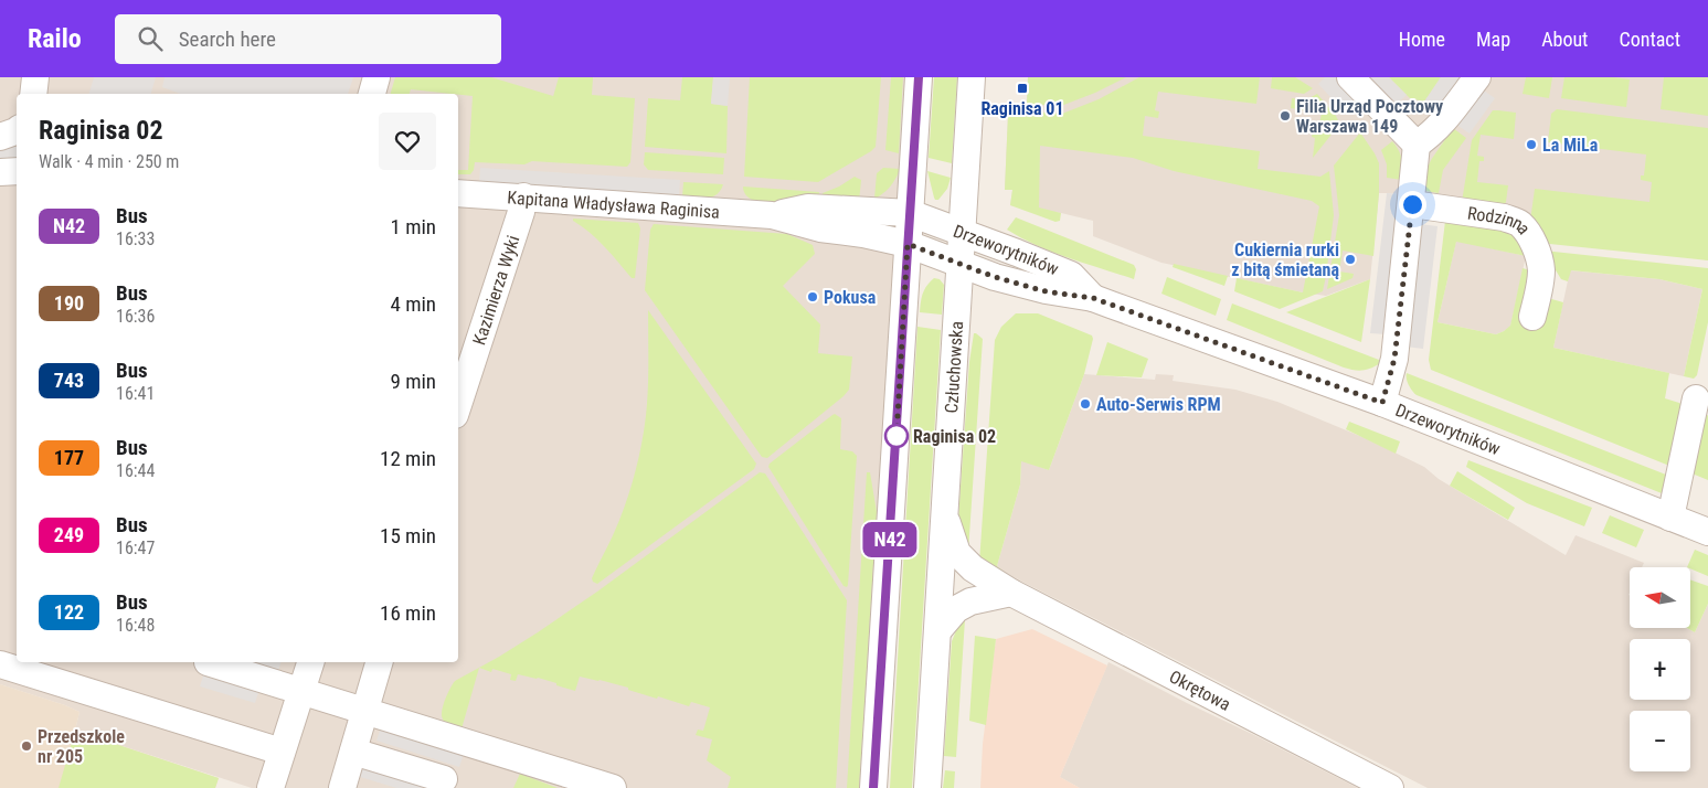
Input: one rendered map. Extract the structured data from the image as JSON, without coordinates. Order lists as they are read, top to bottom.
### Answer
{
  "streets": {
    "street": [
      "Kapitana Władysława Raginisa",
      "Rodzinna",
      "Drzeworytników",
      "Kazimierza Wyki",
      "Człuchowska",
      "Okrętowa"
    ]
  },
  "crossings": [
    ["Kapitana Władysława Raginisa", "Drzeworytników"],
    ["Kapitana Władysława Raginisa", "Kazimierza Wyki"],
    ["Drzeworytników", "Człuchowska"],
    ["Człuchowska", "Okrętowa"]
  ],
  "places": {
    "transit": ["Raginisa 01"],
    "other": [
      "Filia Urząd Pocztowy Warszawa 149",
      "La MiLa",
      "Cukiernia rurki z bitą śmietaną",
      "Pokusa",
      "Auto-Serwis RPM",
      "Raginisa 02",
      "Przedszkole nr 205"
    ]
  },
  "lines": ["bus line N42"],
  "north": "left",
  "page": {
    "header": "Railo",
    "search": "Search here",
    "nav": [
      "Home",
      "Map",
      "About",
      "Contact"
    ],
    "on_map": "N42",
    "heading": ["Raginisa 02", "Walk · 4 min · 250 m"],
    "list": [
      {
        "mark": "N42",
        "name": "Bus",
        "note": "16:33",
        "value": "1 min"
      },
      {
        "mark": "190",
        "name": "Bus",
        "note": "16:36",
        "value": "4 min"
      },
      {
        "mark": "743",
        "name": "Bus",
        "note": "16:41",
        "value": "9 min"
      },
      {
        "mark": "177",
        "name": "Bus",
        "note": "16:44",
        "value": "12 min"
      },
      {
        "mark": "249",
        "name": "Bus",
        "note": "16:47",
        "value": "15 min"
      },
      {
        "mark": "122",
        "name": "Bus",
        "note": "16:48",
        "value": "16 min"
      }
    ],
    "map_buttons": ["+", "−"]
  }
}
